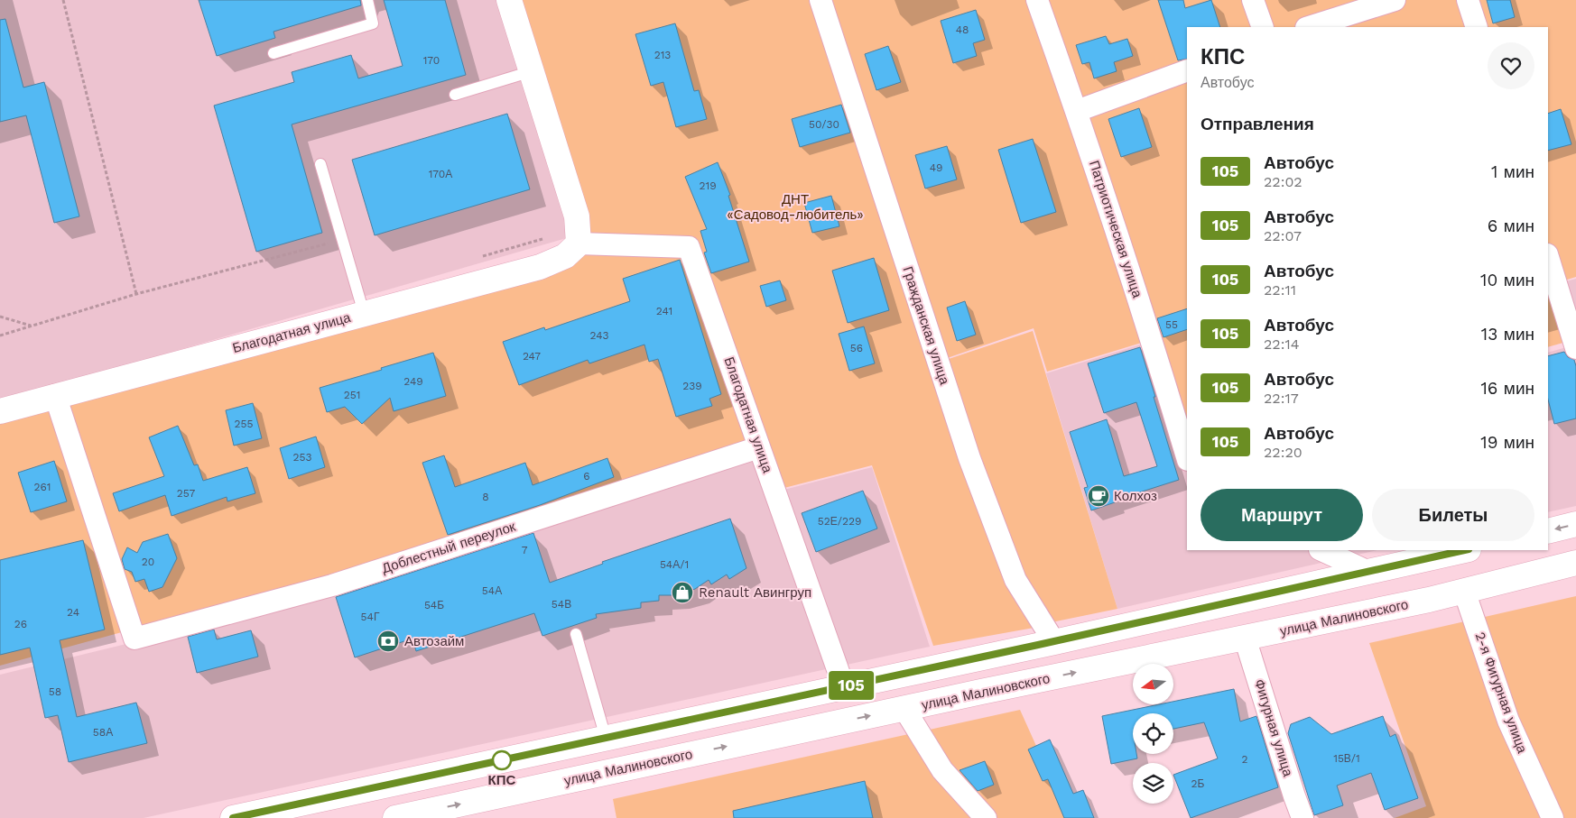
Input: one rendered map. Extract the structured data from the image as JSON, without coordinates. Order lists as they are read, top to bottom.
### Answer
{
  "streets": {
    "main road": ["Благодатная улица", "улица Малиновского"],
    "street": [
      "Патриотическая улица",
      "Гражданская улица",
      "Доблестный переулок",
      "2-я Фигурная улица",
      "Фигурная улица"
    ]
  },
  "crossings": [
    ["Благодатная улица", "Доблестный переулок"],
    ["улица Малиновского", "2-я Фигурная улица"],
    ["улица Малиновского", "Фигурная улица"]
  ],
  "parks": ["ДНТ «Садовод-любитель»"],
  "places": {
    "cafe": ["Колхоз"],
    "shop": ["Renault Авингруп"],
    "bank": ["Автозайм"],
    "other": ["КПС"]
  },
  "lines": ["bus line 105"],
  "house_numbers": [
    "48",
    "213",
    "170",
    "50/30",
    "49",
    "170А",
    "219",
    "241",
    "55",
    "243",
    "56",
    "247",
    "249",
    "239",
    "251",
    "255",
    "253",
    "6",
    "261",
    "257",
    "8",
    "52Е/229",
    "7",
    "20",
    "54А/1",
    "54А",
    "54В",
    "54Б",
    "24",
    "54Г",
    "26",
    "58",
    "58А",
    "15В/1",
    "2",
    "2Б"
  ],
  "north": "left",
  "page": {
    "on_map": "105",
    "heading": [
      ["КПС", "Автобус"],
      "Отправления"
    ],
    "list": [
      {
        "mark": "105",
        "name": "Автобус",
        "note": "22:02",
        "value": "1 мин"
      },
      {
        "mark": "105",
        "name": "Автобус",
        "note": "22:07",
        "value": "6 мин"
      },
      {
        "mark": "105",
        "name": "Автобус",
        "note": "22:11",
        "value": "10 мин"
      },
      {
        "mark": "105",
        "name": "Автобус",
        "note": "22:14",
        "value": "13 мин"
      },
      {
        "mark": "105",
        "name": "Автобус",
        "note": "22:17",
        "value": "16 мин"
      },
      {
        "mark": "105",
        "name": "Автобус",
        "note": "22:20",
        "value": "19 мин"
      }
    ],
    "buttons": ["Маршрут", "Билеты"]
  }
}
